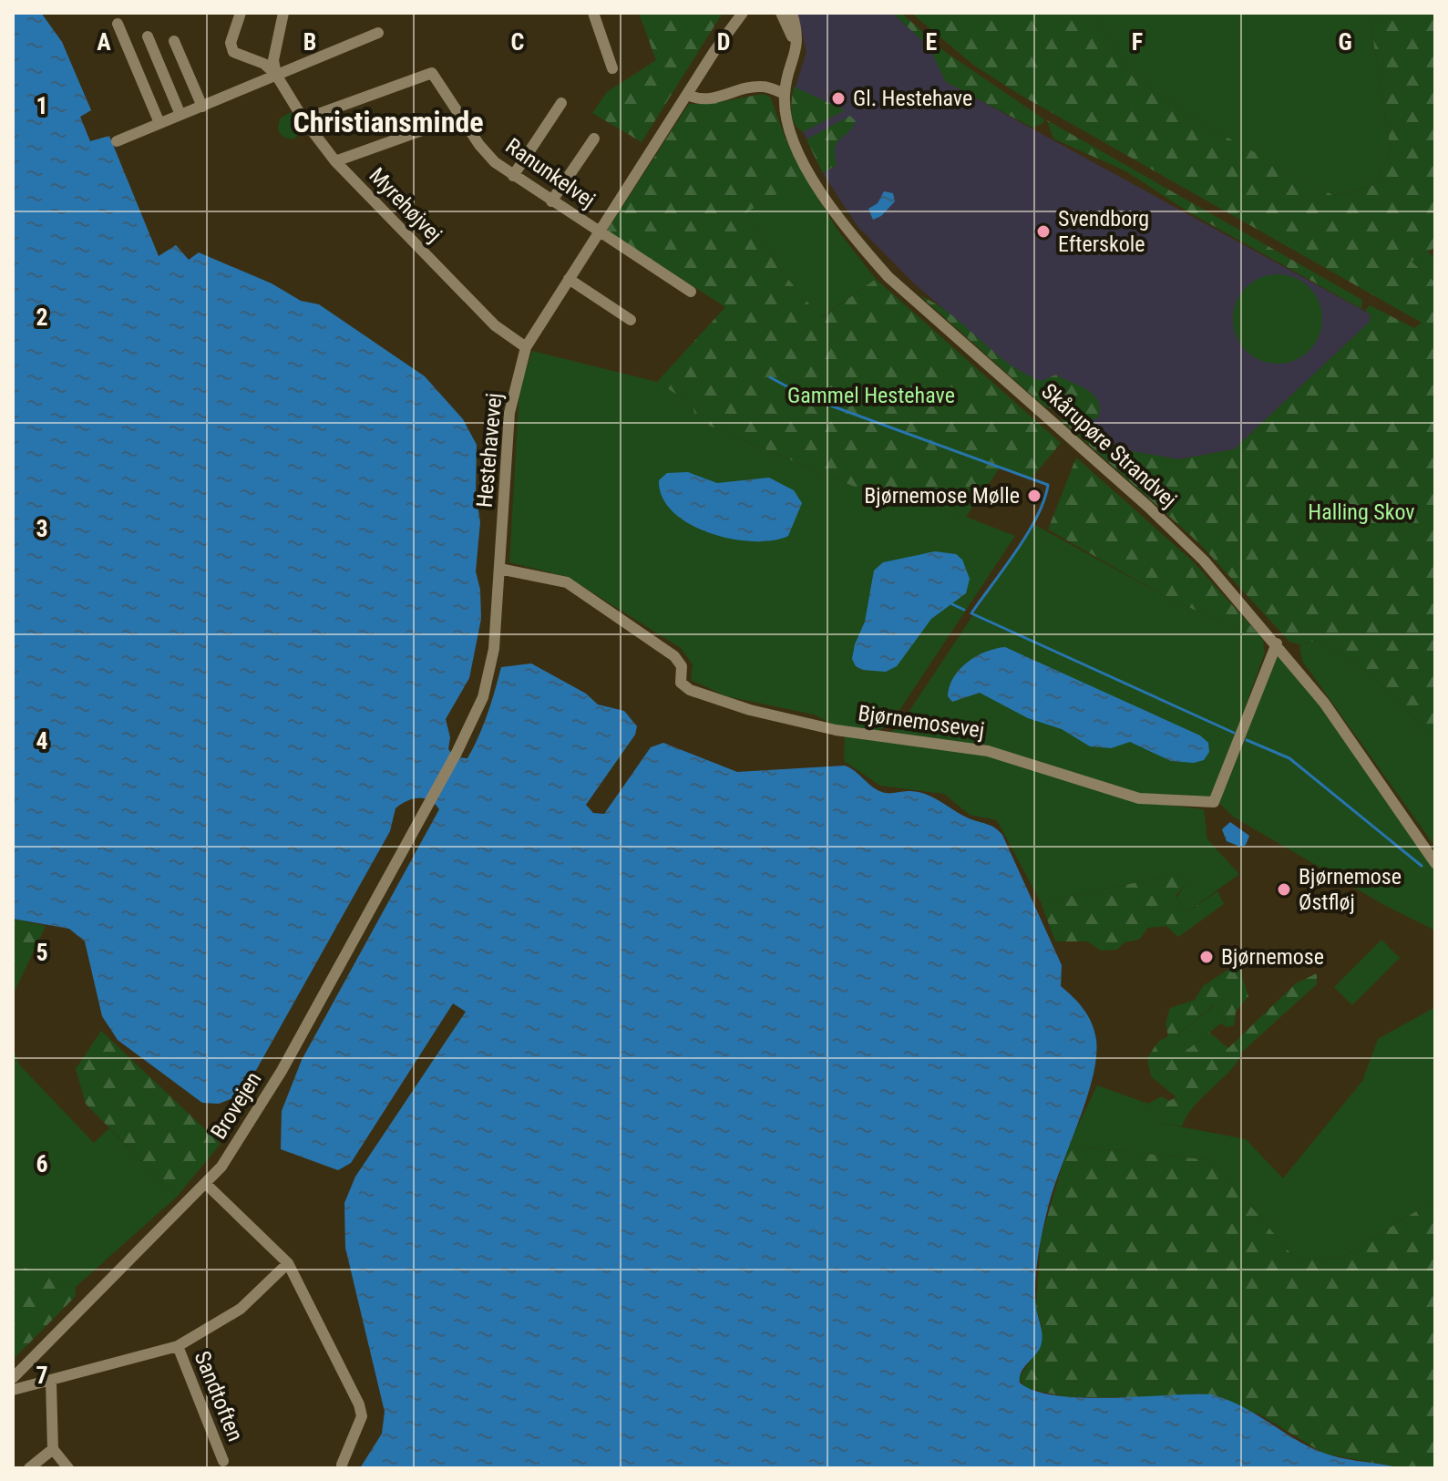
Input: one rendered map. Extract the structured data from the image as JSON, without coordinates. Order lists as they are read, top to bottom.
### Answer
{
  "streets": {
    "street": [
      "Ranunkelvej",
      "Myrehøjvej",
      "Skårupøre Strandvej",
      "Hestehavevej",
      "Bjørnemosevej",
      "Brovejen",
      "Sandtoften"
    ]
  },
  "crossings": [
    ["Ranunkelvej", "Myrehøjvej"],
    ["Ranunkelvej", "Hestehavevej"],
    ["Myrehøjvej", "Hestehavevej"],
    ["Skårupøre Strandvej", "Bjørnemosevej"],
    ["Hestehavevej", "Bjørnemosevej"],
    ["Hestehavevej", "Brovejen"]
  ],
  "districts": ["Christiansminde"],
  "parks": ["Gammel Hestehave", "Halling Skov"],
  "places": [
    "Gl. Hestehave",
    "Svendborg Efterskole",
    "Bjørnemose Mølle",
    "Bjørnemose Østfløj",
    "Bjørnemose"
  ],
  "grid": {
    "columns": [
      "A",
      "B",
      "C",
      "D",
      "E",
      "F",
      "G"
    ],
    "rows": [
      "1",
      "2",
      "3",
      "4",
      "5",
      "6",
      "7"
    ]
  }
}
